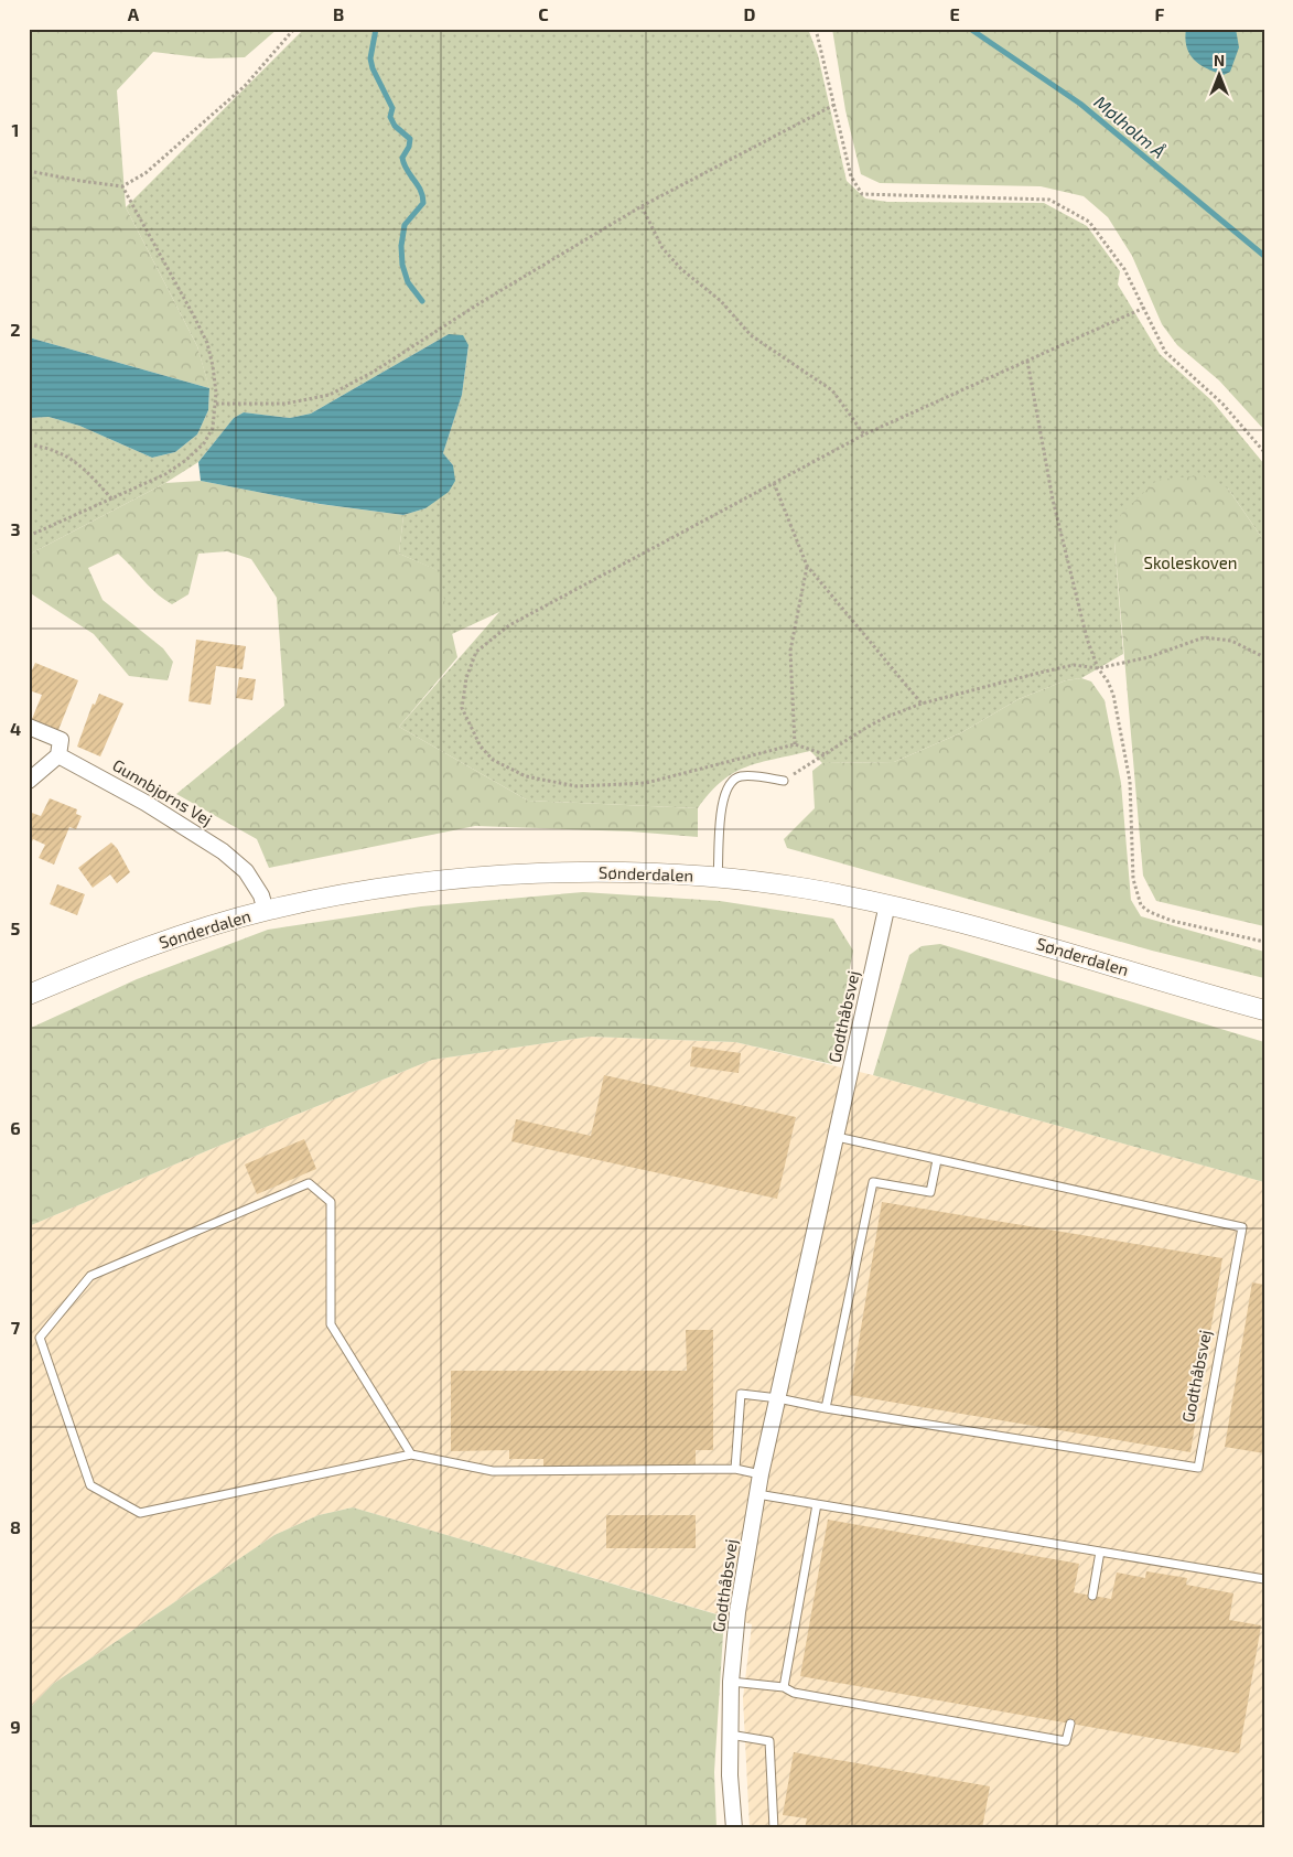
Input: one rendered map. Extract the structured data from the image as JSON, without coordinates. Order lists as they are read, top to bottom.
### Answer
{
  "streets": {
    "street": ["Gunnbjørns Vej", "Sønderdalen", "Godthåbsvej"]
  },
  "crossings": [
    ["Gunnbjørns Vej", "Sønderdalen"],
    ["Sønderdalen", "Godthåbsvej"]
  ],
  "water": ["Mølholm Å"],
  "parks": ["Skoleskoven"],
  "north": "top",
  "grid": {
    "columns": [
      "A",
      "B",
      "C",
      "D",
      "E",
      "F"
    ],
    "rows": [
      "1",
      "2",
      "3",
      "4",
      "5",
      "6",
      "7",
      "8",
      "9"
    ]
  }
}
